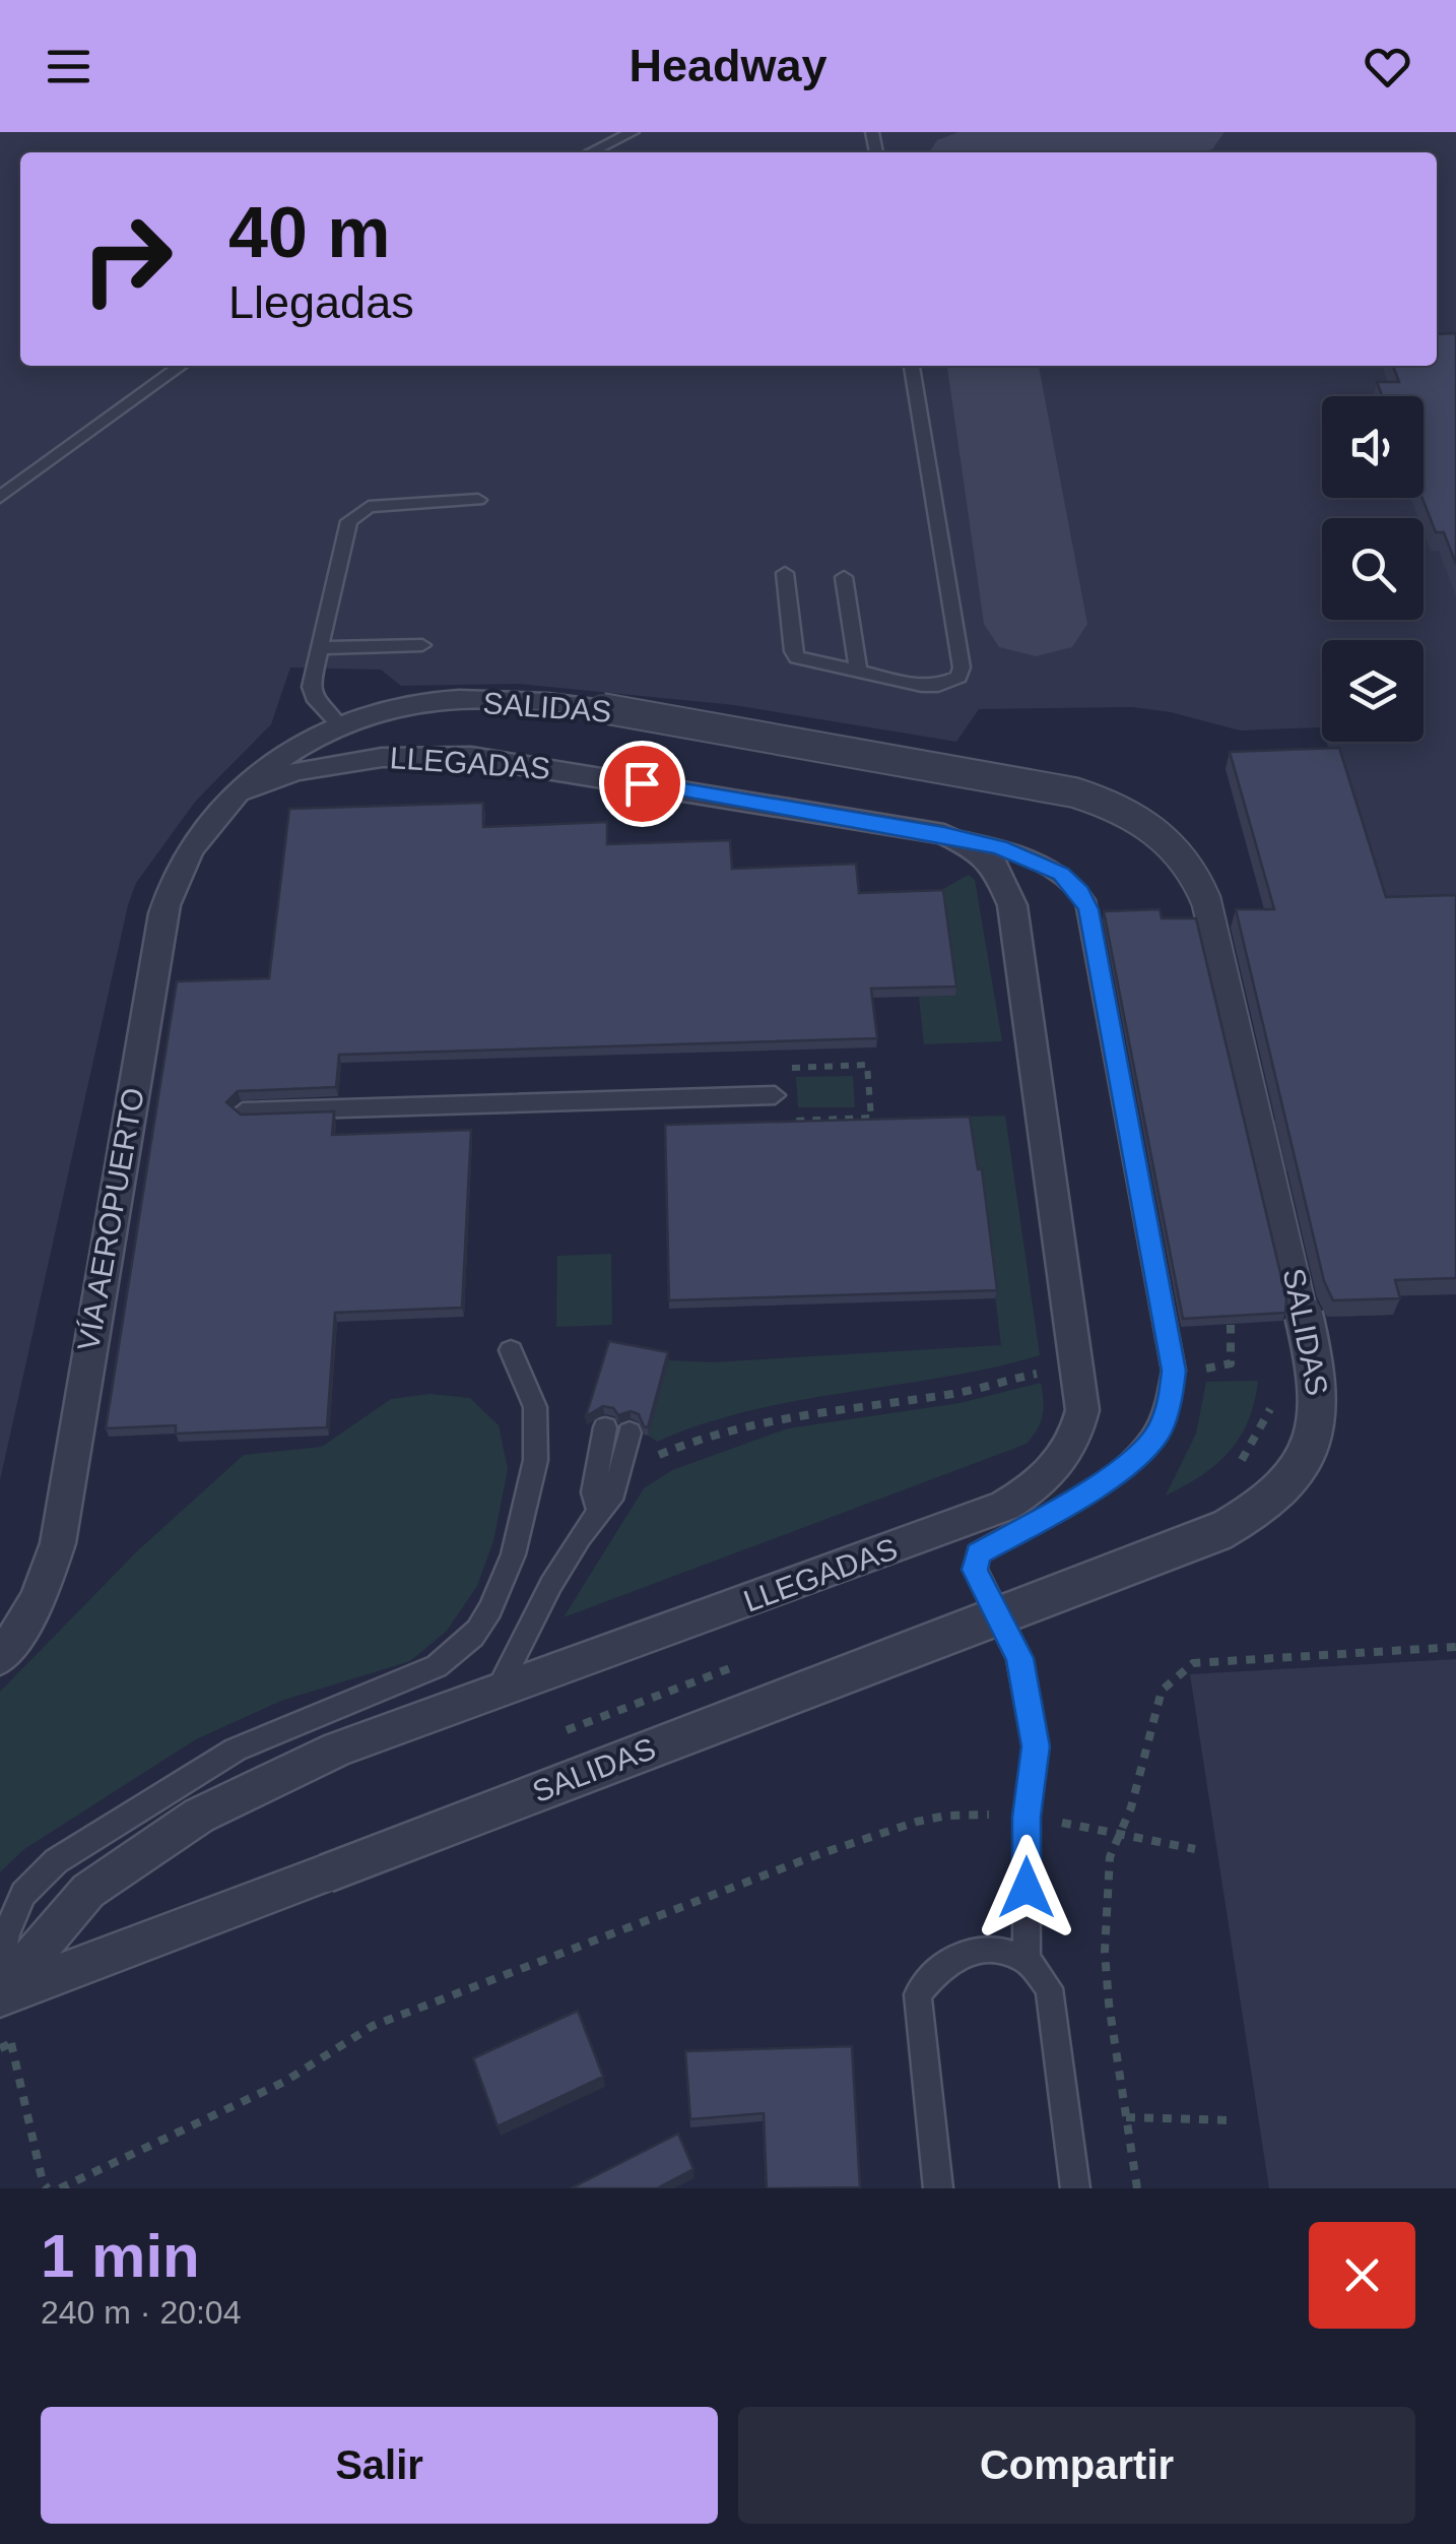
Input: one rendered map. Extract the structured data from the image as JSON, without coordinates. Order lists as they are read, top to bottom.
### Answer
{
  "streets": {
    "street": ["SALIDAS", "LLEGADAS", "VÍA AEROPUERTO"]
  },
  "crossings": [
    ["SALIDAS", "LLEGADAS"],
    ["SALIDAS", "VÍA AEROPUERTO"],
    ["LLEGADAS", "VÍA AEROPUERTO"]
  ],
  "page": {
    "header": "Headway",
    "turn": ["40 m", "Llegadas"],
    "heading": ["1 min", "240 m · 20:04"],
    "buttons": ["Salir", "Compartir"]
  }
}
